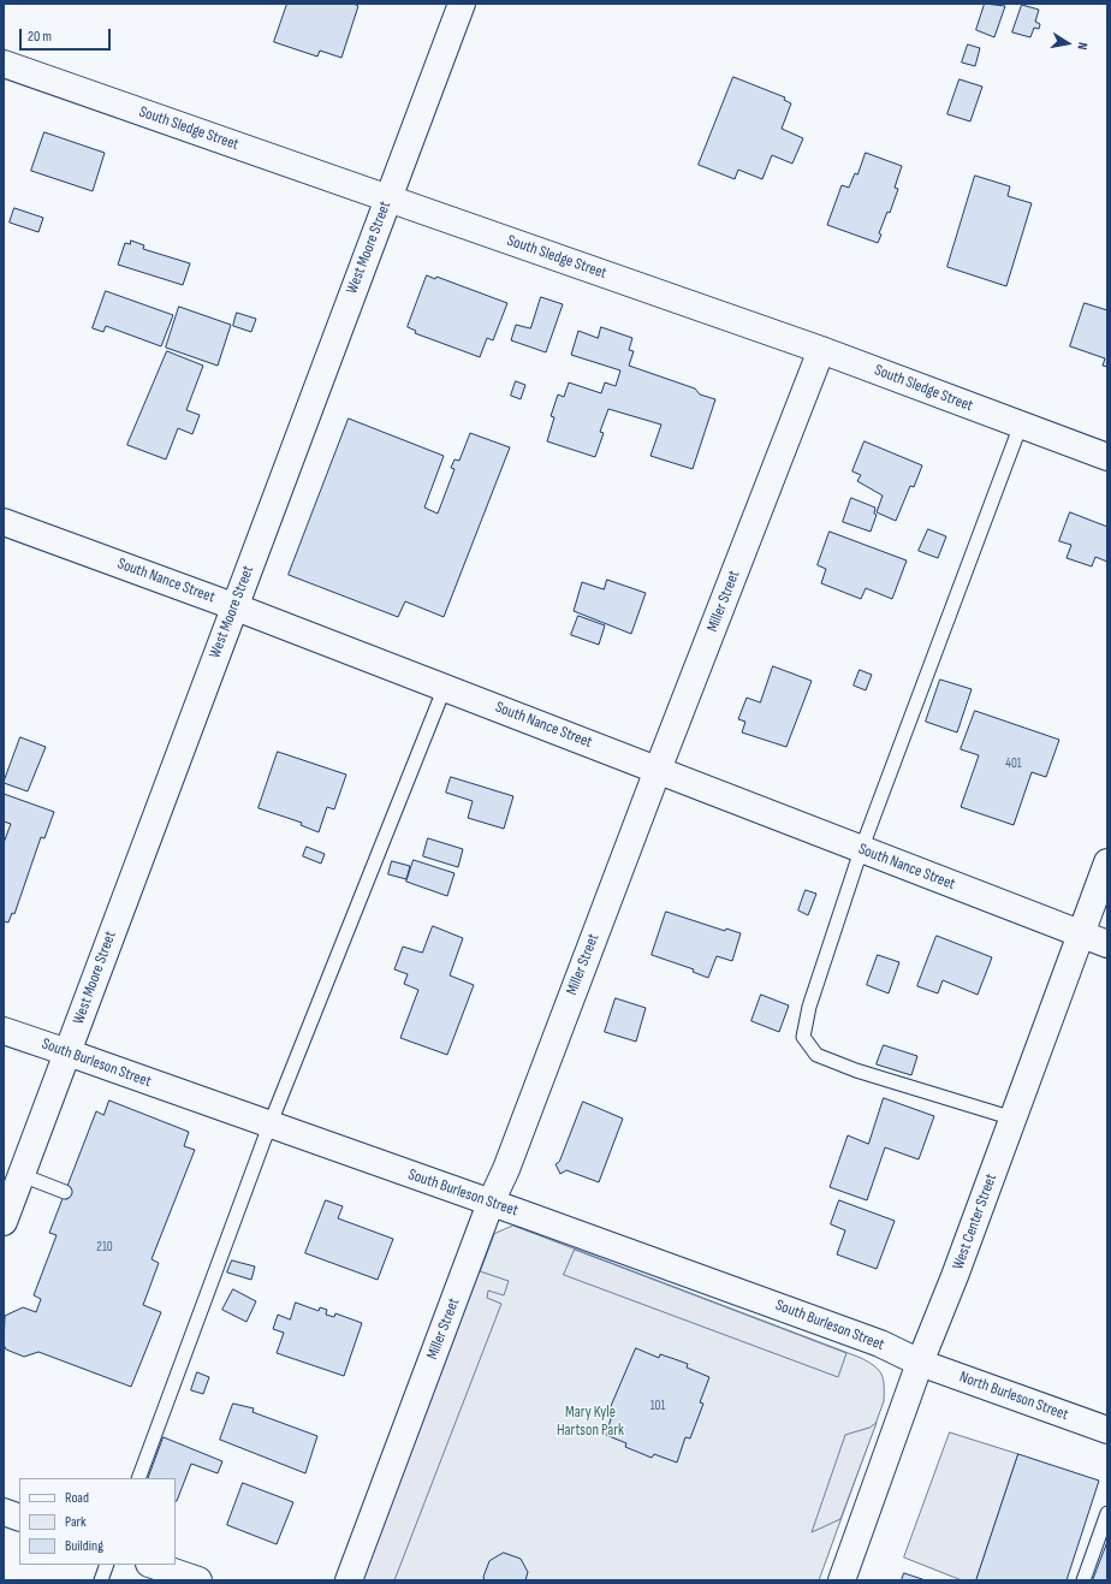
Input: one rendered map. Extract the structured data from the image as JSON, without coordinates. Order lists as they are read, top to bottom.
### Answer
{
  "streets": {
    "street": [
      "South Sledge Street",
      "West Moore Street",
      "South Nance Street",
      "Miller Street",
      "South Burleson Street",
      "West Center Street",
      "North Burleson Street"
    ]
  },
  "crossings": [
    ["South Sledge Street", "West Moore Street"],
    ["South Sledge Street", "Miller Street"],
    ["West Moore Street", "South Nance Street"],
    ["West Moore Street", "South Burleson Street"],
    ["South Nance Street", "Miller Street"],
    ["South Nance Street", "West Center Street"],
    ["Miller Street", "South Burleson Street"],
    ["South Burleson Street", "West Center Street"],
    ["South Burleson Street", "North Burleson Street"],
    ["West Center Street", "North Burleson Street"]
  ],
  "parks": ["Mary Kyle Hartson Park"],
  "house_numbers": ["401", "210", "101"],
  "legend": ["Road", "Park", "Building"],
  "scale_bar": "20 m",
  "north": "right"
}
